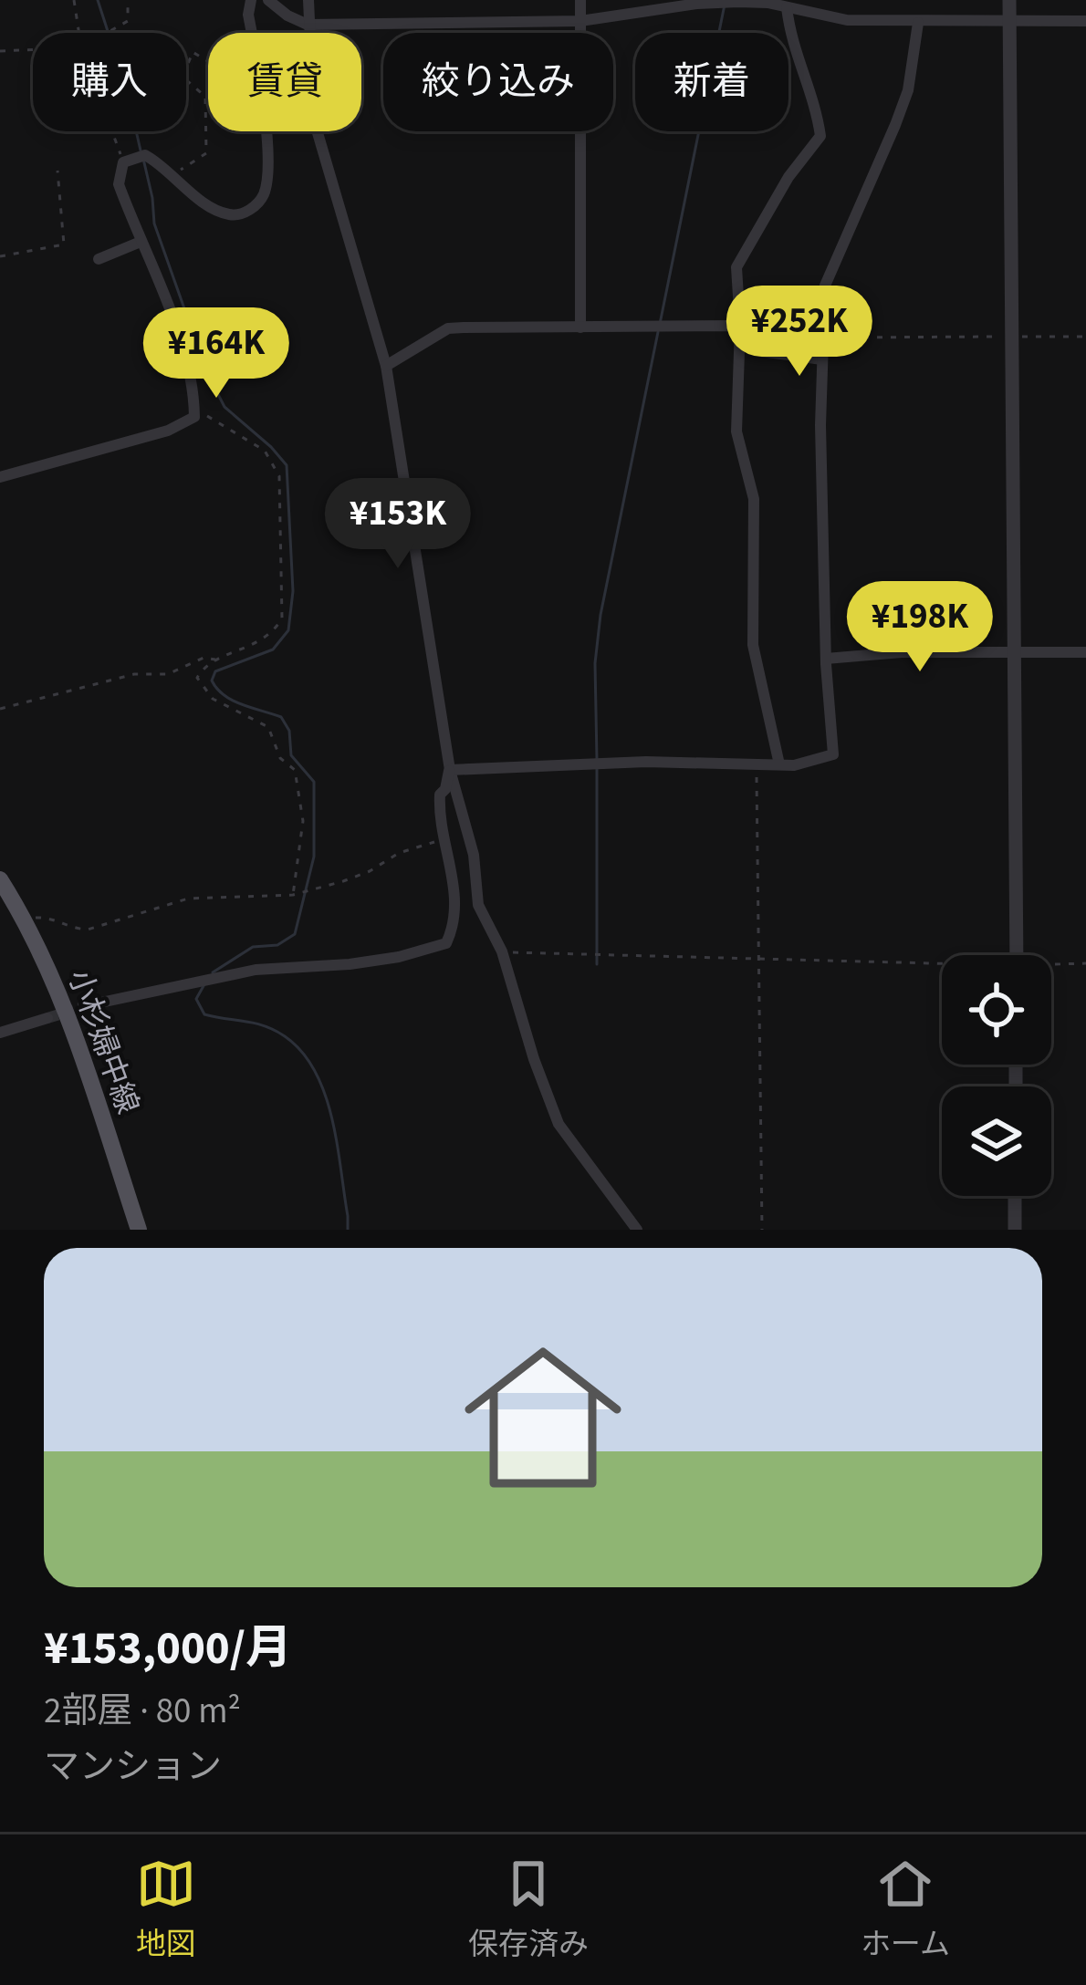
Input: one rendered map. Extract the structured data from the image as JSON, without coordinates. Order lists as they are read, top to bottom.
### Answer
{
  "streets": {
    "main road": ["小杉婦中線"]
  },
  "page": {
    "chip": [
      "購入",
      "賃貸",
      "絞り込み",
      "新着"
    ],
    "price": [
      "¥252K",
      "¥164K",
      "¥153K",
      "¥198K"
    ],
    "list": [
      {
        "name": "¥153,000/月",
        "note": "2部屋 · 80 m² · マンション"
      }
    ],
    "tabs": ["地図", "保存済み", "ホーム"]
  }
}
